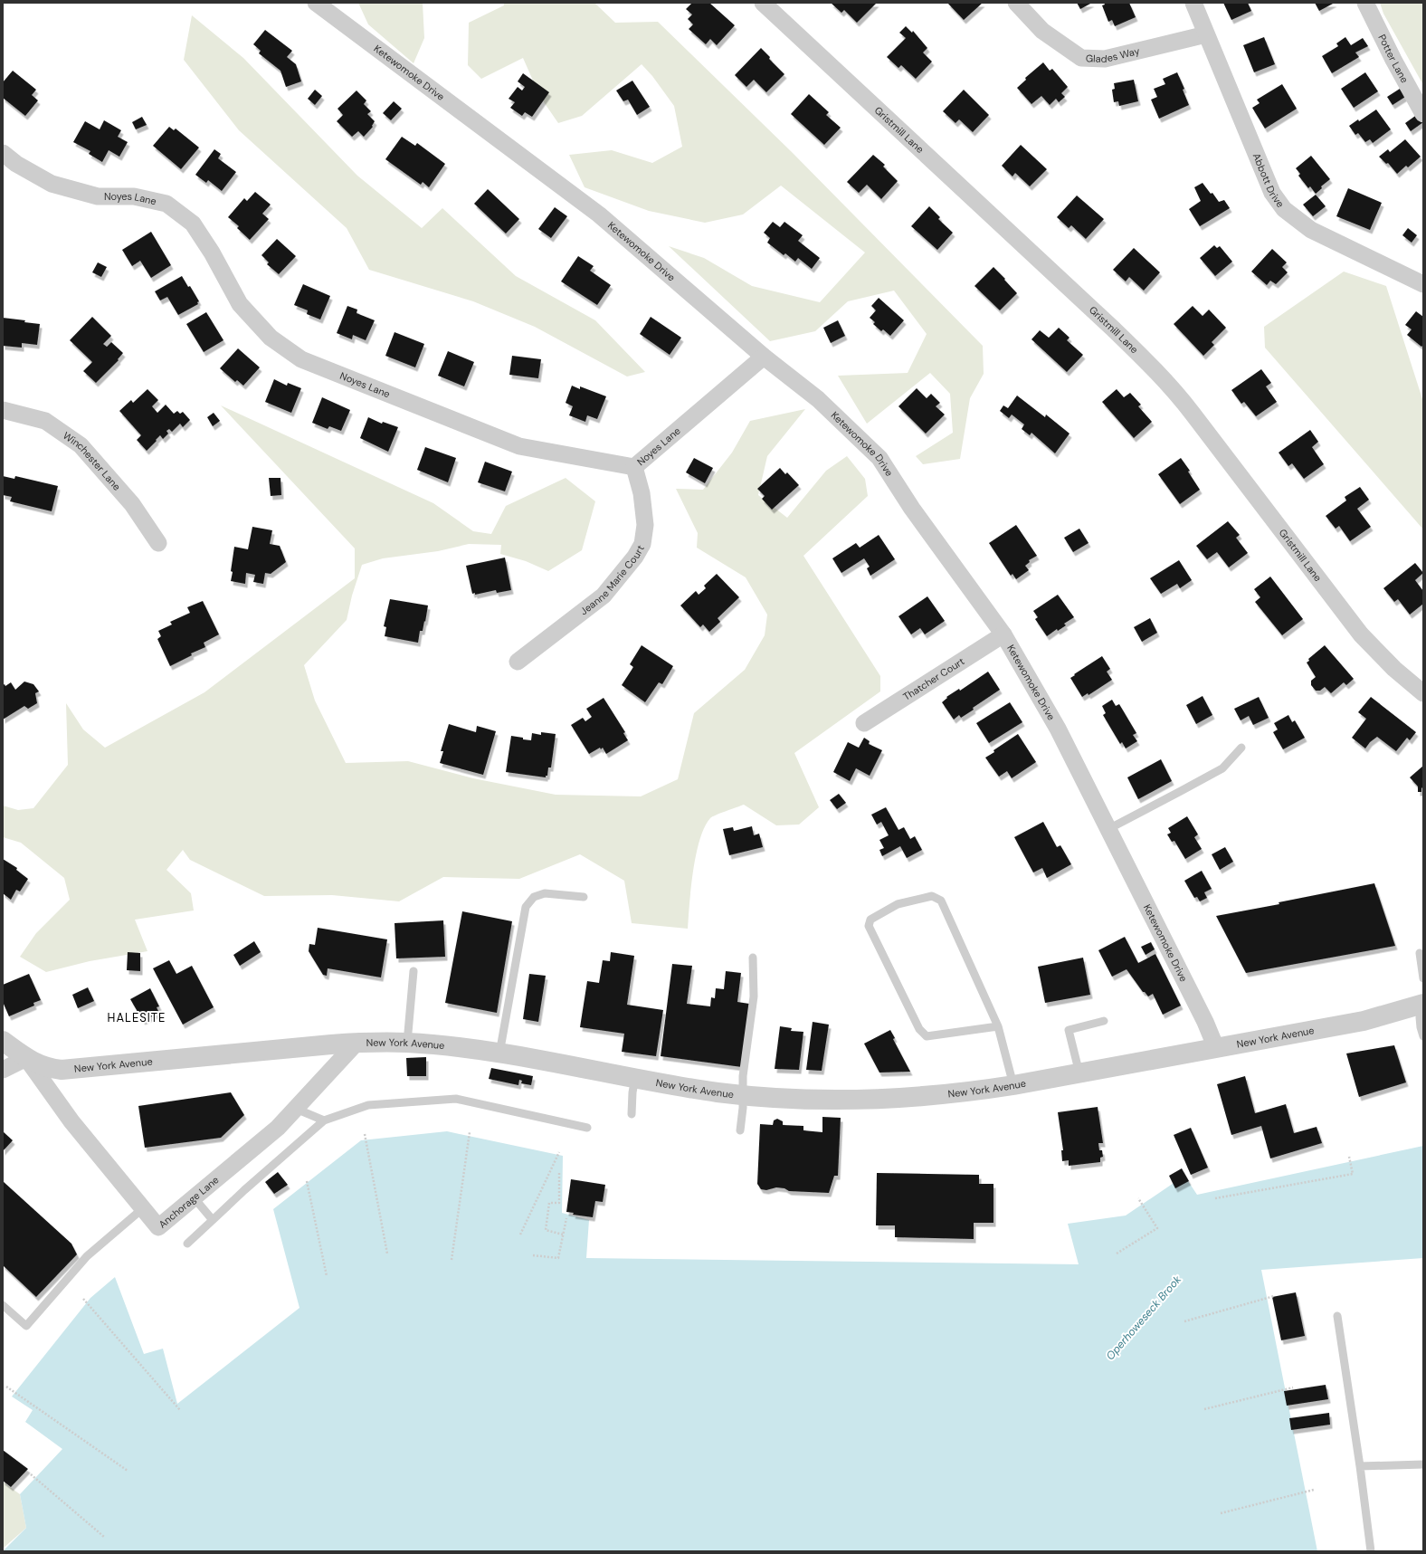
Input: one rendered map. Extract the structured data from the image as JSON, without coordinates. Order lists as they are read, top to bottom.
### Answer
{
  "streets": {
    "street": [
      "Glades Way",
      "Potter Lane",
      "Ketewomoke Drive",
      "Gristmill Lane",
      "Abbott Drive",
      "Noyes Lane",
      "Winchester Lane",
      "Jeanne Marie Court",
      "Thatcher Court",
      "New York Avenue",
      "Anchorage Lane"
    ]
  },
  "crossings": [
    ["Glades Way", "Abbott Drive"],
    ["Ketewomoke Drive", "Noyes Lane"],
    ["Ketewomoke Drive", "Thatcher Court"],
    ["Ketewomoke Drive", "New York Avenue"],
    ["Noyes Lane", "Jeanne Marie Court"],
    ["New York Avenue", "Anchorage Lane"]
  ],
  "districts": ["HALESITE"],
  "water": ["Operhoweseck Brook"]
}
